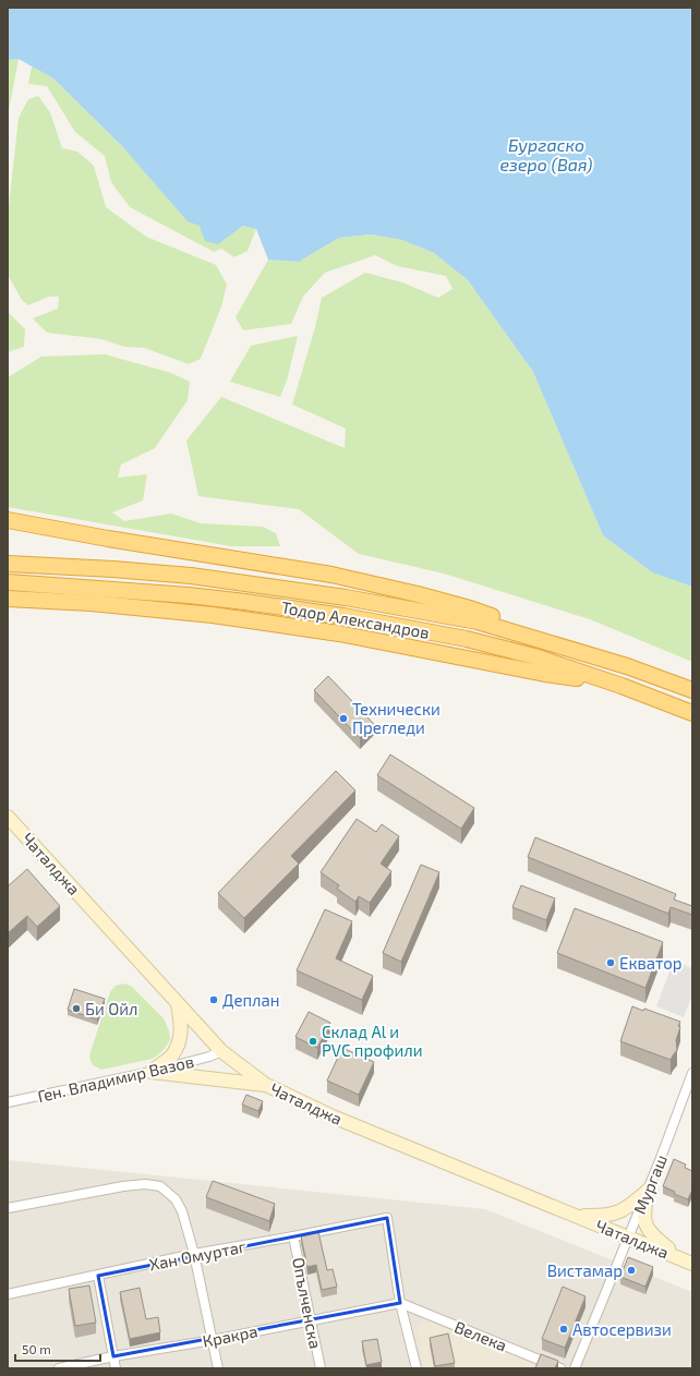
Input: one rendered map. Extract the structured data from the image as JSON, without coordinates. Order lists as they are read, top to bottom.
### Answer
{
  "streets": {
    "highway": ["Тодор Александров"],
    "main road": ["Чаталджа"],
    "street": [
      "Ген. Владимир Вазов",
      "Мургаш",
      "Хан Омуртаг",
      "Опълченска",
      "Кракра",
      "Велека"
    ]
  },
  "crossings": [
    ["Чаталджа", "Ген. Владимир Вазов"],
    ["Чаталджа", "Мургаш"],
    ["Хан Омуртаг", "Опълченска"],
    ["Хан Омуртаг", "Кракра"],
    ["Хан Омуртаг", "Велека"],
    ["Опълченска", "Кракра"],
    ["Кракра", "Велека"]
  ],
  "water": ["Бургаско езеро (Вая)"],
  "places": [
    "Технически Прегледи",
    "Екватор",
    "Деплан",
    "Би Ойл",
    "Склад Al и PVC профили",
    "Вистамар",
    "Автосервизи"
  ],
  "scale_bar": "50 m"
}
